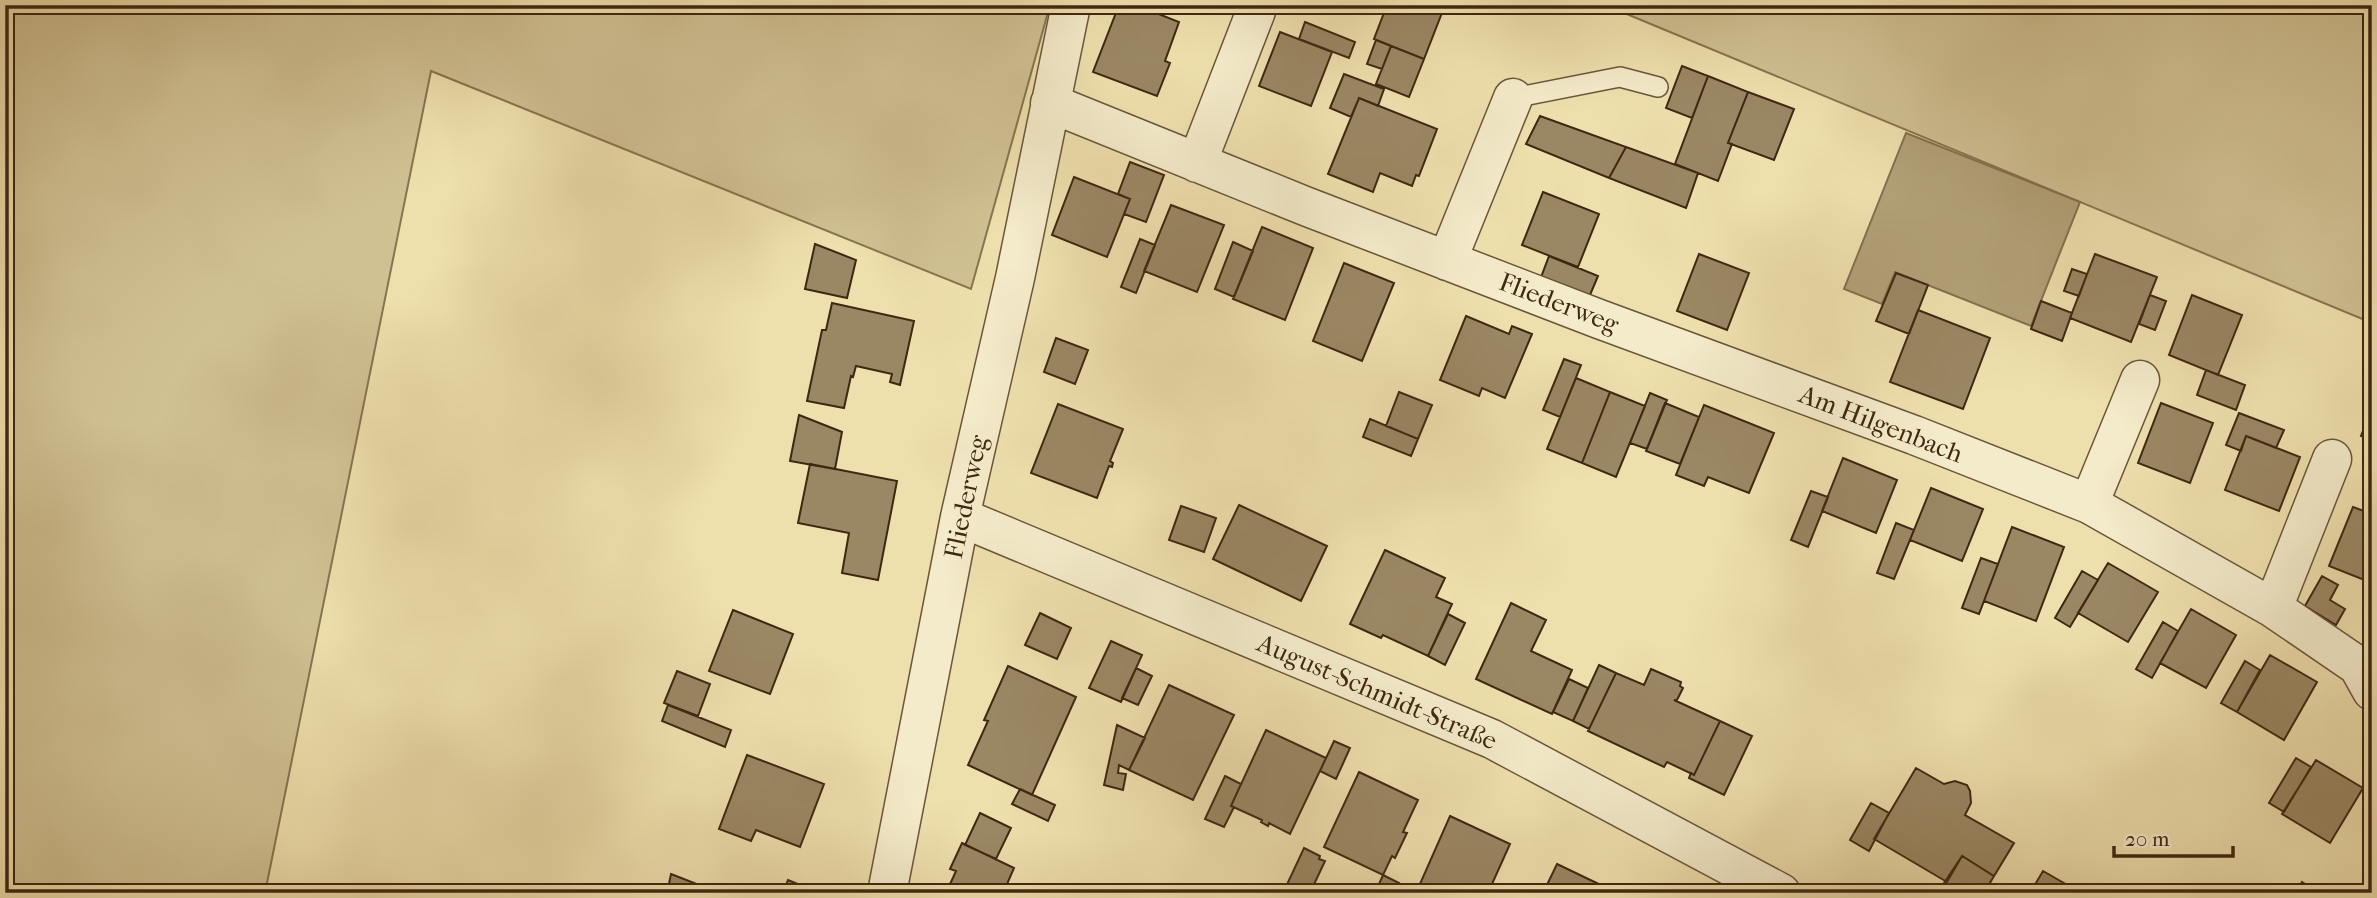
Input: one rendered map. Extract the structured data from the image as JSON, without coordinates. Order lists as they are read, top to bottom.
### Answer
{
  "streets": {
    "street": ["Fliederweg", "Am Hilgenbach", "August-Schmidt-Straße"]
  },
  "crossings": [
    ["Fliederweg", "Am Hilgenbach"],
    ["Fliederweg", "August-Schmidt-Straße"]
  ],
  "scale_bar": "20 m"
}
